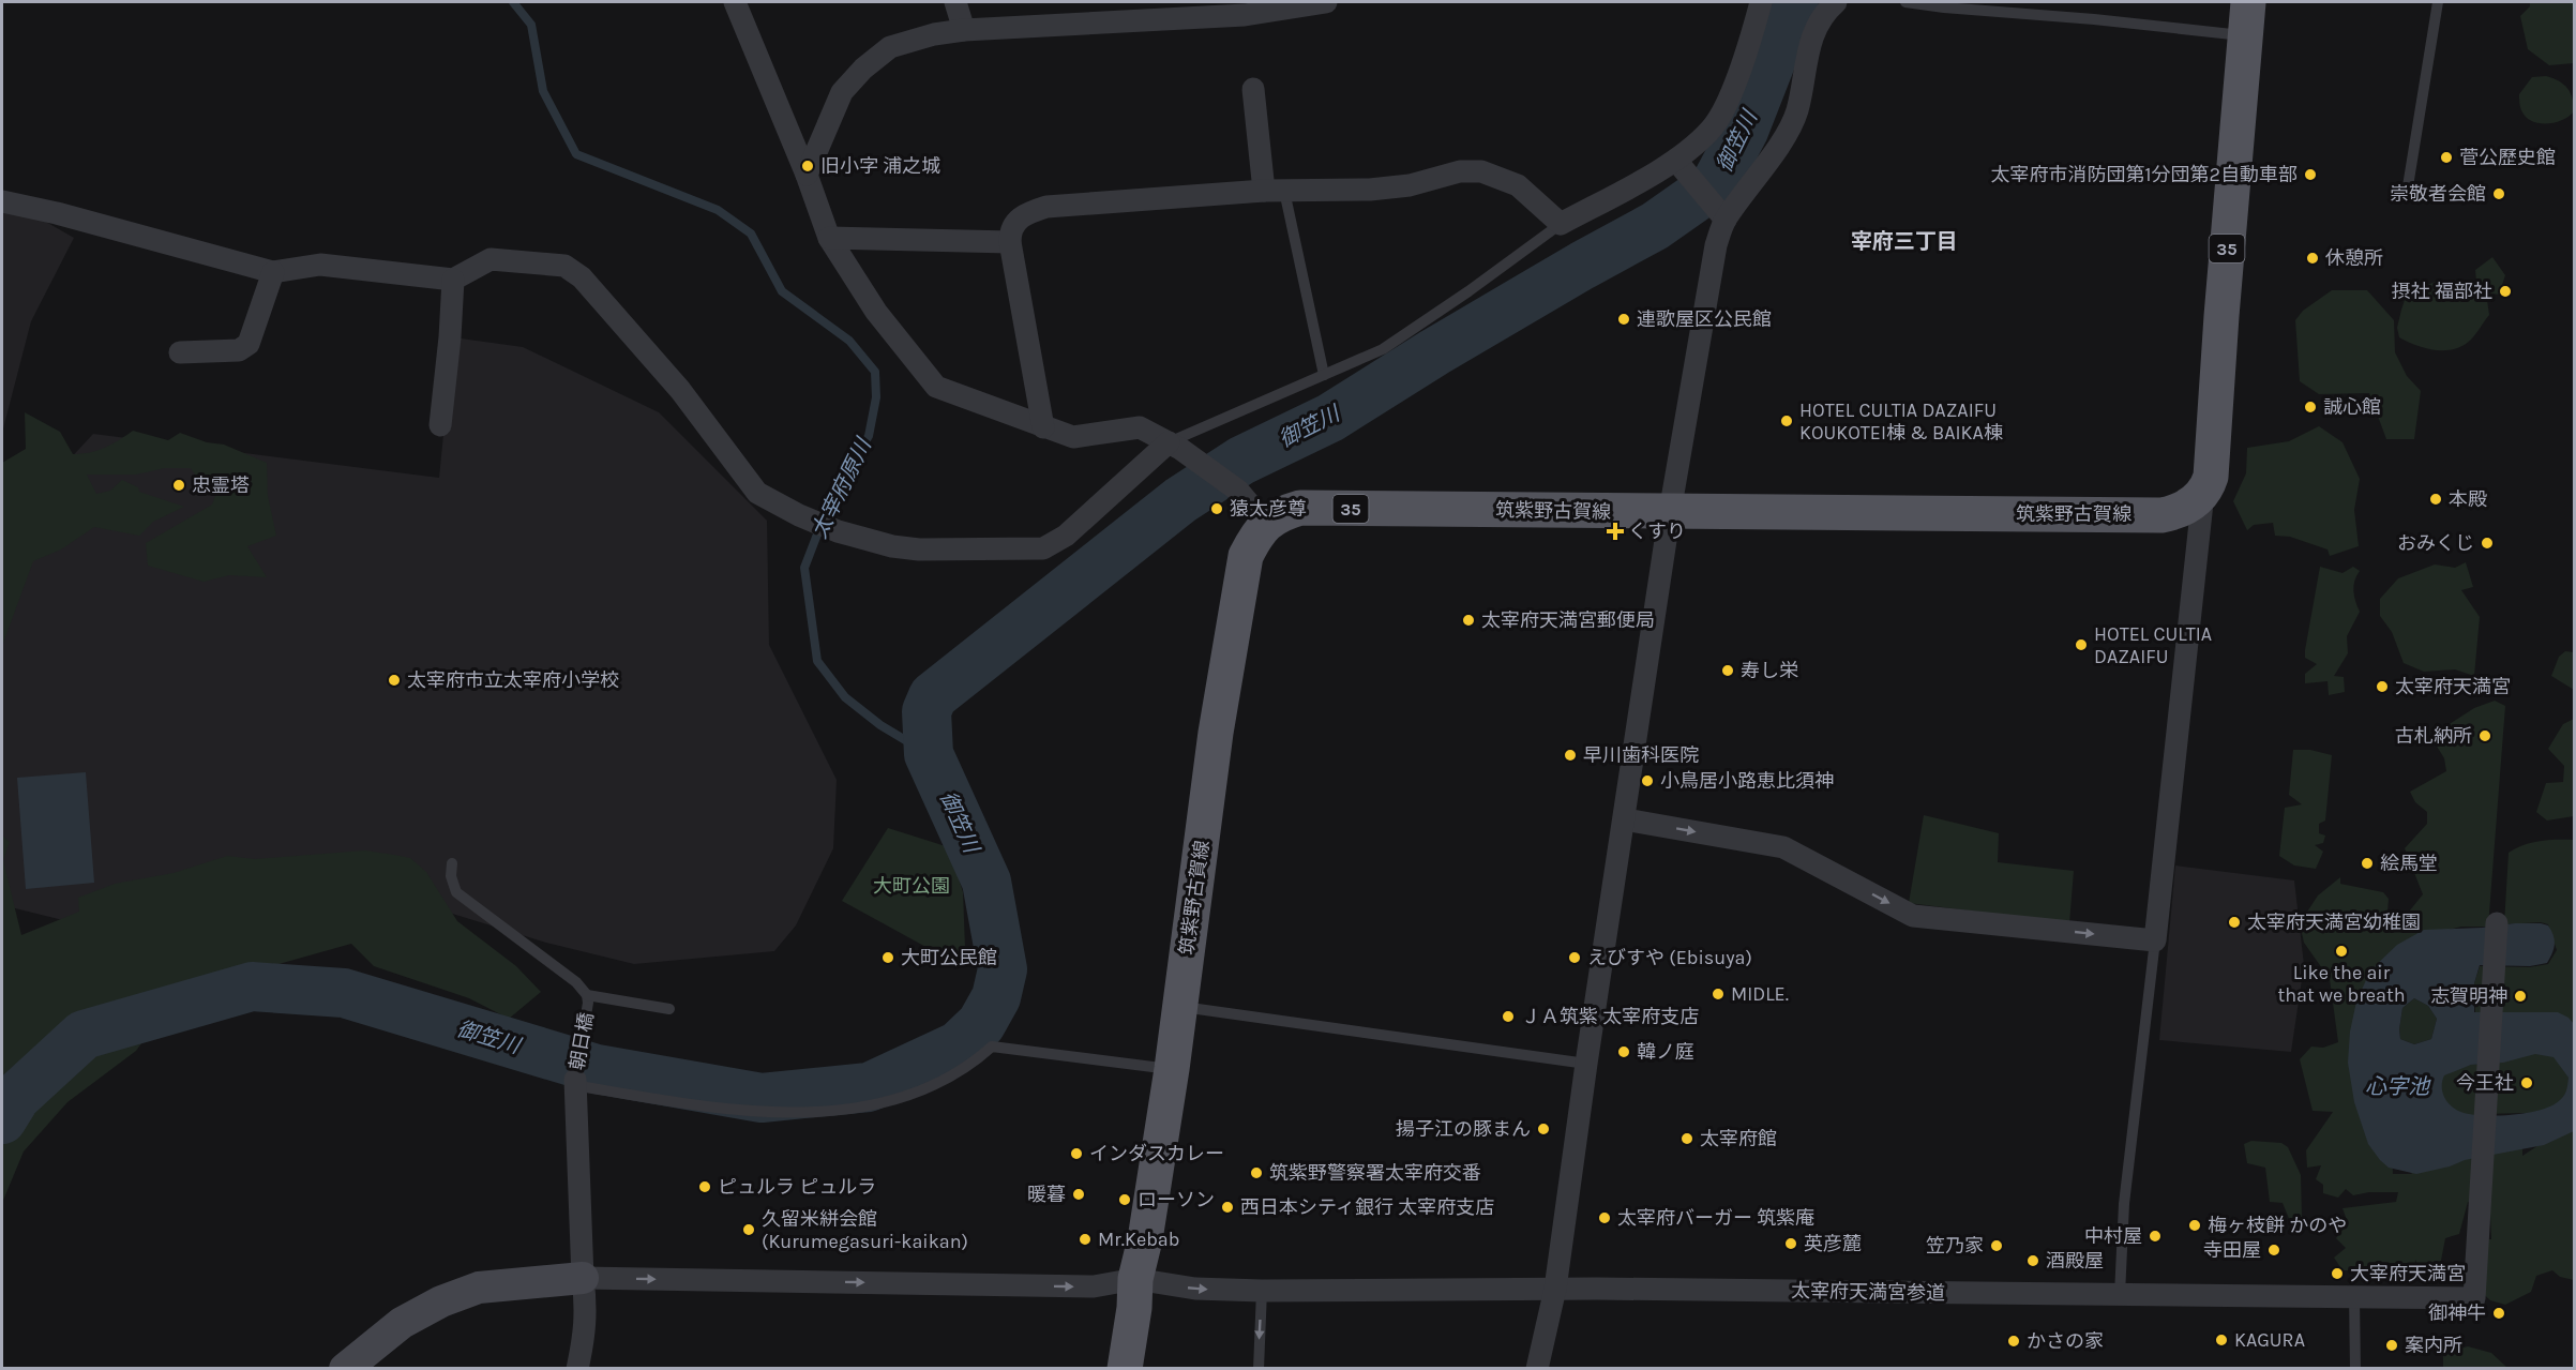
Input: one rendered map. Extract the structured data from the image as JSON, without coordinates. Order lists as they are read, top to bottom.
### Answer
{
  "streets": {
    "main road": ["35", "筑紫野古賀線"],
    "street": ["太宰府天満宮参道"],
    "lane": ["朝日橋"]
  },
  "crossings": [
    ["35", "筑紫野古賀線"],
    ["筑紫野古賀線", "太宰府天満宮参道"]
  ],
  "districts": ["宰府三丁目"],
  "water": ["御笠川", "太宰府原川", "心字池"],
  "parks": ["大町公園"],
  "places": {
    "other": [
      "菅公歷史館",
      "旧小字 浦之城",
      "太宰府市消防団第1分団第2自動車部",
      "崇敬者会館",
      "休憩所",
      "摂社 福部社",
      "連歌屋区公民館",
      "誠心館",
      "HOTEL CULTIA DAZAIFU KOUKOTEI棟 & BAIKA棟",
      "忠霊塔",
      "本殿",
      "猿太彦尊",
      "おみくじ",
      "太宰府天満宮郵便局",
      "HOTEL CULTIA DAZAIFU",
      "寿し栄",
      "太宰府市立太宰府小学校",
      "太宰府天満宮",
      "古札納所",
      "早川歯科医院",
      "小鳥居小路恵比須神",
      "絵馬堂",
      "太宰府天満宮幼稚園",
      "Like the air that we breath",
      "大町公民館",
      "えびすや (Ebisuya)",
      "MIDLE.",
      "志賀明神",
      "ＪＡ筑紫 太宰府支店",
      "韓ノ庭",
      "今王社",
      "揚子江の豚まん",
      "太宰府館",
      "インダスカレー",
      "筑紫野警察署太宰府交番",
      "ピュルラ ピュルラ",
      "暖暮",
      "ローソン",
      "西日本シティ銀行 太宰府支店",
      "太宰府バーガー 筑紫庵",
      "梅ヶ枝餅 かのや",
      "久留米絣会館 (Kurumegasuri-kaikan)",
      "中村屋",
      "Mr.Kebab",
      "英彦麓",
      "笠乃家",
      "寺田屋",
      "酒殿屋",
      "大宰府天満宮",
      "御神牛",
      "KAGURA",
      "かさの家",
      "案内所"
    ],
    "health": ["くすり"]
  }
}
